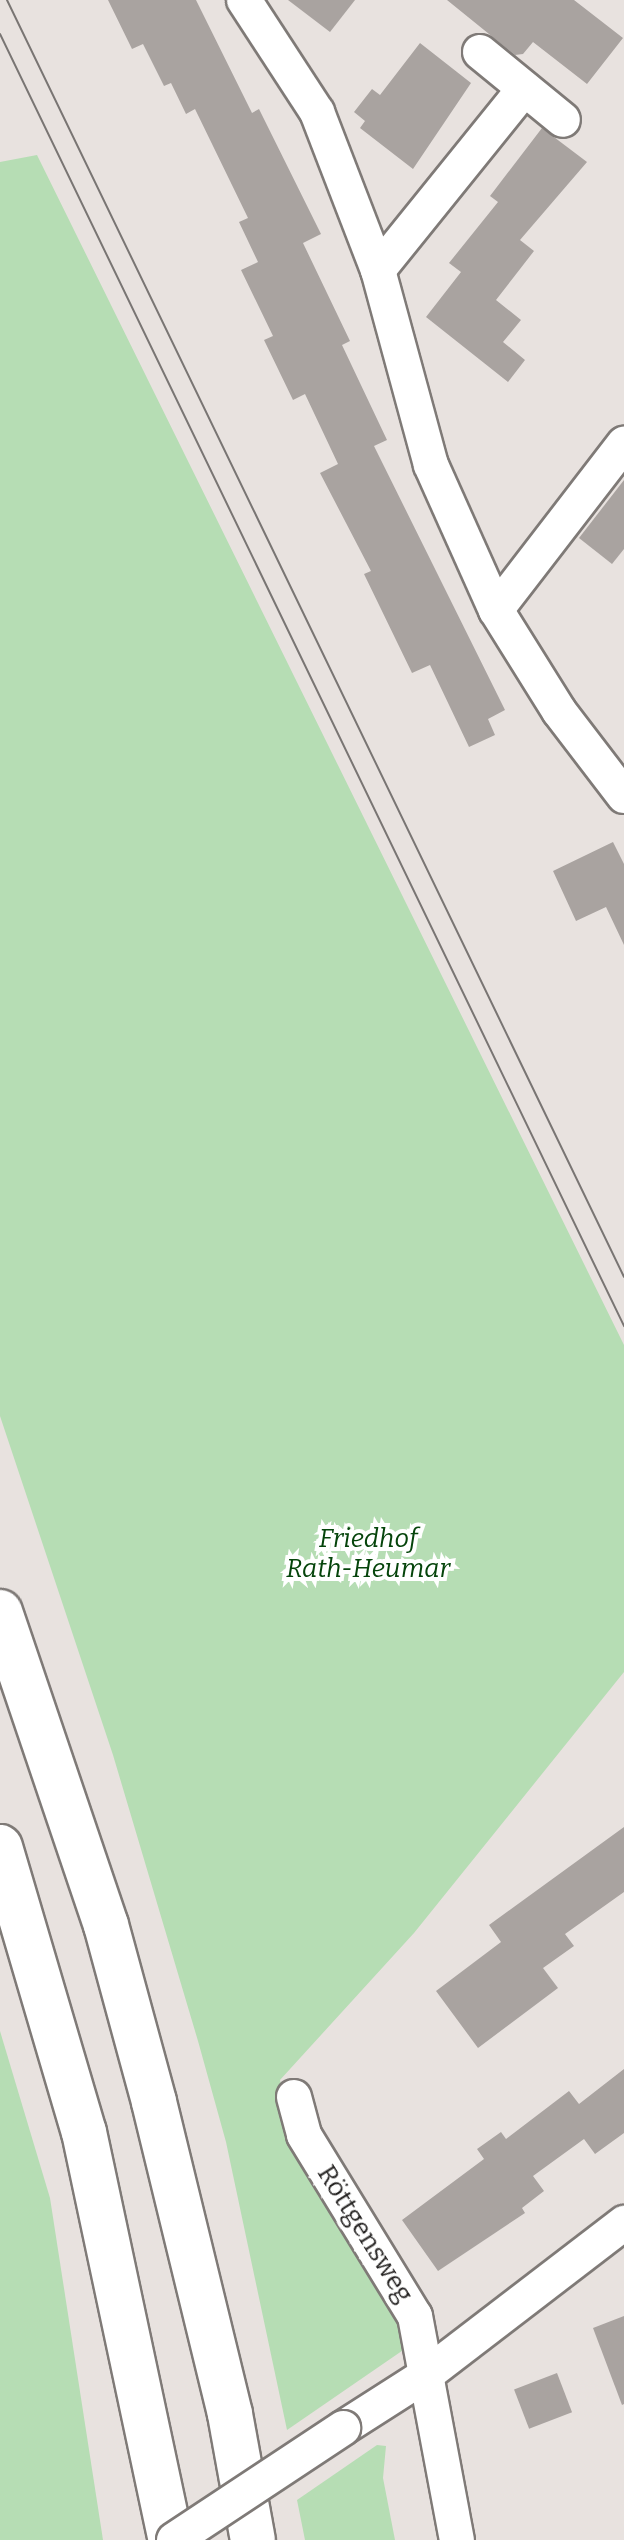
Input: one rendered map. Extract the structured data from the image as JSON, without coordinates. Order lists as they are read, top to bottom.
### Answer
{
  "streets": {
    "street": ["Röttgensweg"]
  },
  "parks": ["Friedhof Rath-Heumar"]
}
